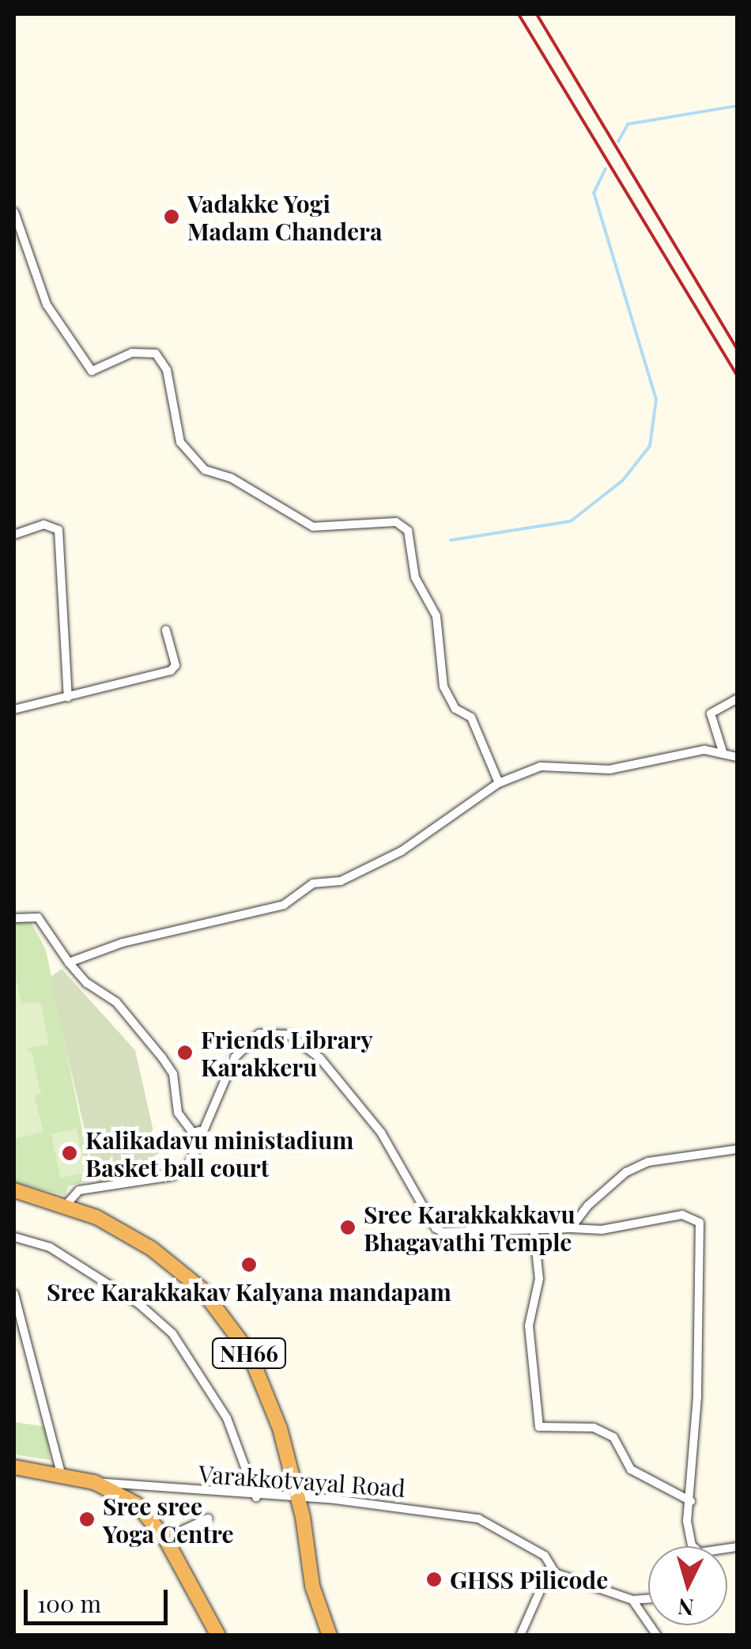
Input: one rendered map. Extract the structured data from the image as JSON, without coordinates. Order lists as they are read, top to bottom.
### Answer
{
  "streets": {
    "highway": ["NH66"],
    "street": ["Varakkotvayal Road"]
  },
  "crossings": [
    ["NH66", "Varakkotvayal Road"]
  ],
  "places": [
    "Vadakke Yogi Madam Chandera",
    "Friends Library Karakkeru",
    "Kalikadavu ministadium Basket ball court",
    "Sree Karakkakkavu Bhagavathi Temple",
    "Sree Karakkakav Kalyana mandapam",
    "Sree sree Yoga Centre",
    "GHSS Pilicode"
  ],
  "scale_bar": "100 m",
  "north": "bottom"
}
